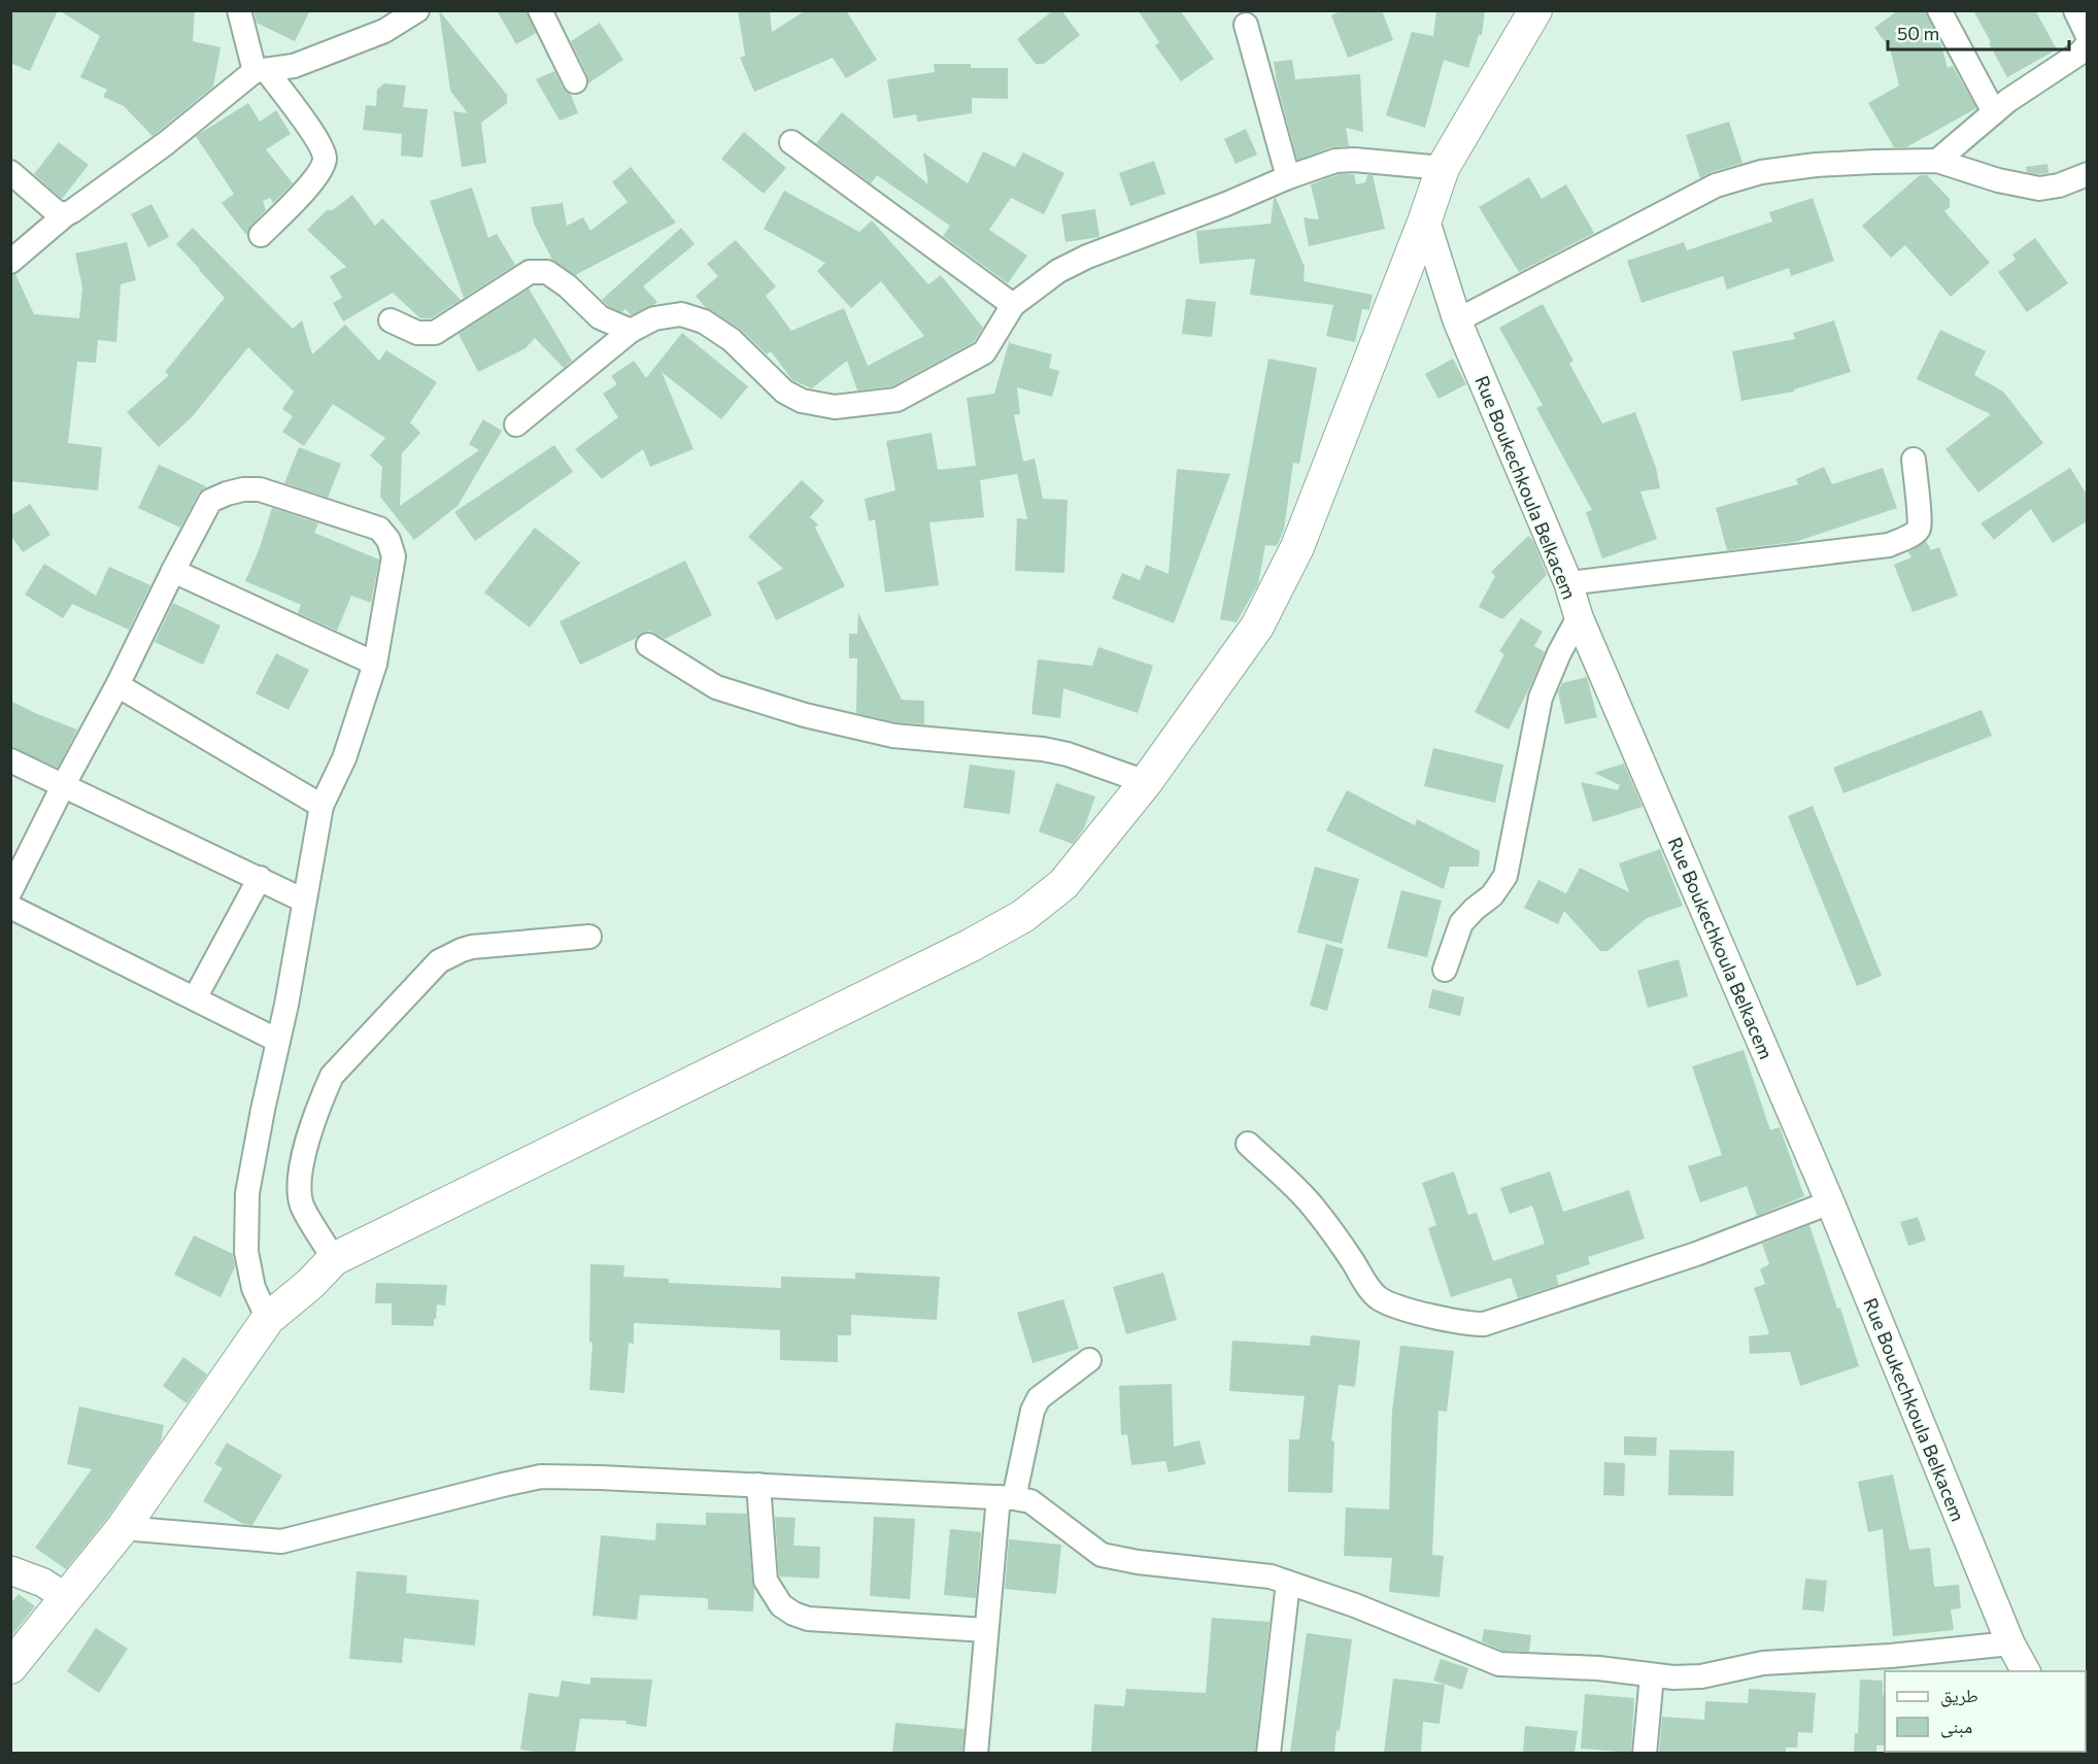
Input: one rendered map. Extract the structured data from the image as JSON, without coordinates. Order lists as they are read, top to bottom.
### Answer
{
  "streets": {
    "street": ["Rue Boukechkoula Belkacem"]
  },
  "legend": ["طريق", "مبنى"],
  "scale_bar": "50 m"
}
